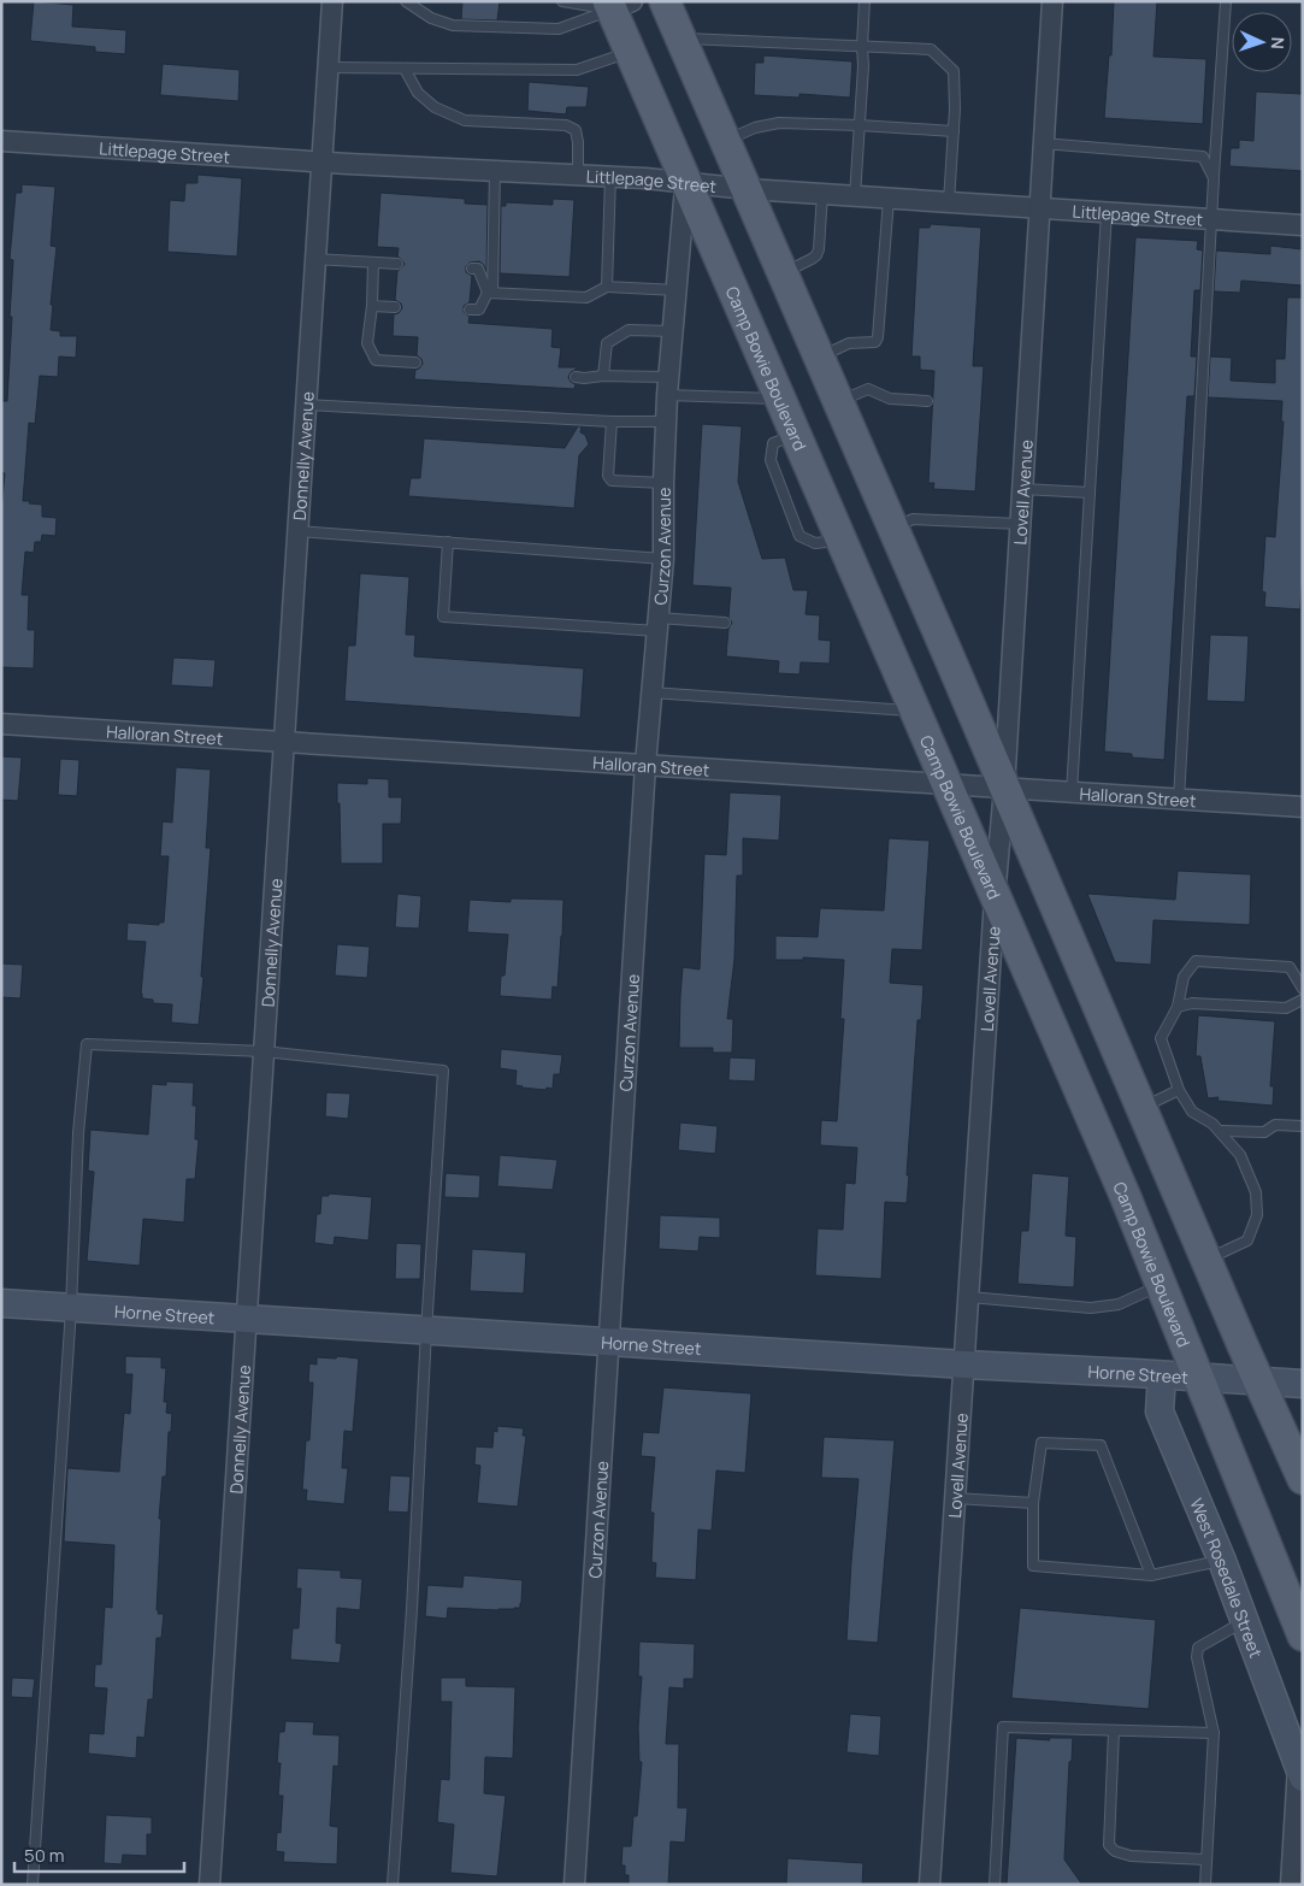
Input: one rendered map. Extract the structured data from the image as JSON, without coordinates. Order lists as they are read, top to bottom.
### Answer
{
  "streets": {
    "main road": ["Camp Bowie Boulevard"],
    "street": [
      "Littlepage Street",
      "Donnelly Avenue",
      "Lovell Avenue",
      "Curzon Avenue",
      "Halloran Street",
      "Horne Street",
      "West Rosedale Street"
    ]
  },
  "crossings": [
    ["Littlepage Street", "Camp Bowie Boulevard"],
    ["Littlepage Street", "Donnelly Avenue"],
    ["Littlepage Street", "Lovell Avenue"],
    ["Littlepage Street", "Curzon Avenue"],
    ["Camp Bowie Boulevard", "Lovell Avenue"],
    ["Camp Bowie Boulevard", "Curzon Avenue"],
    ["Camp Bowie Boulevard", "Halloran Street"],
    ["Camp Bowie Boulevard", "Horne Street"],
    ["Donnelly Avenue", "Halloran Street"],
    ["Donnelly Avenue", "Horne Street"],
    ["Lovell Avenue", "Halloran Street"],
    ["Lovell Avenue", "Horne Street"],
    ["Curzon Avenue", "Halloran Street"],
    ["Curzon Avenue", "Horne Street"],
    ["Horne Street", "West Rosedale Street"]
  ],
  "scale_bar": "50 m",
  "north": "right"
}
